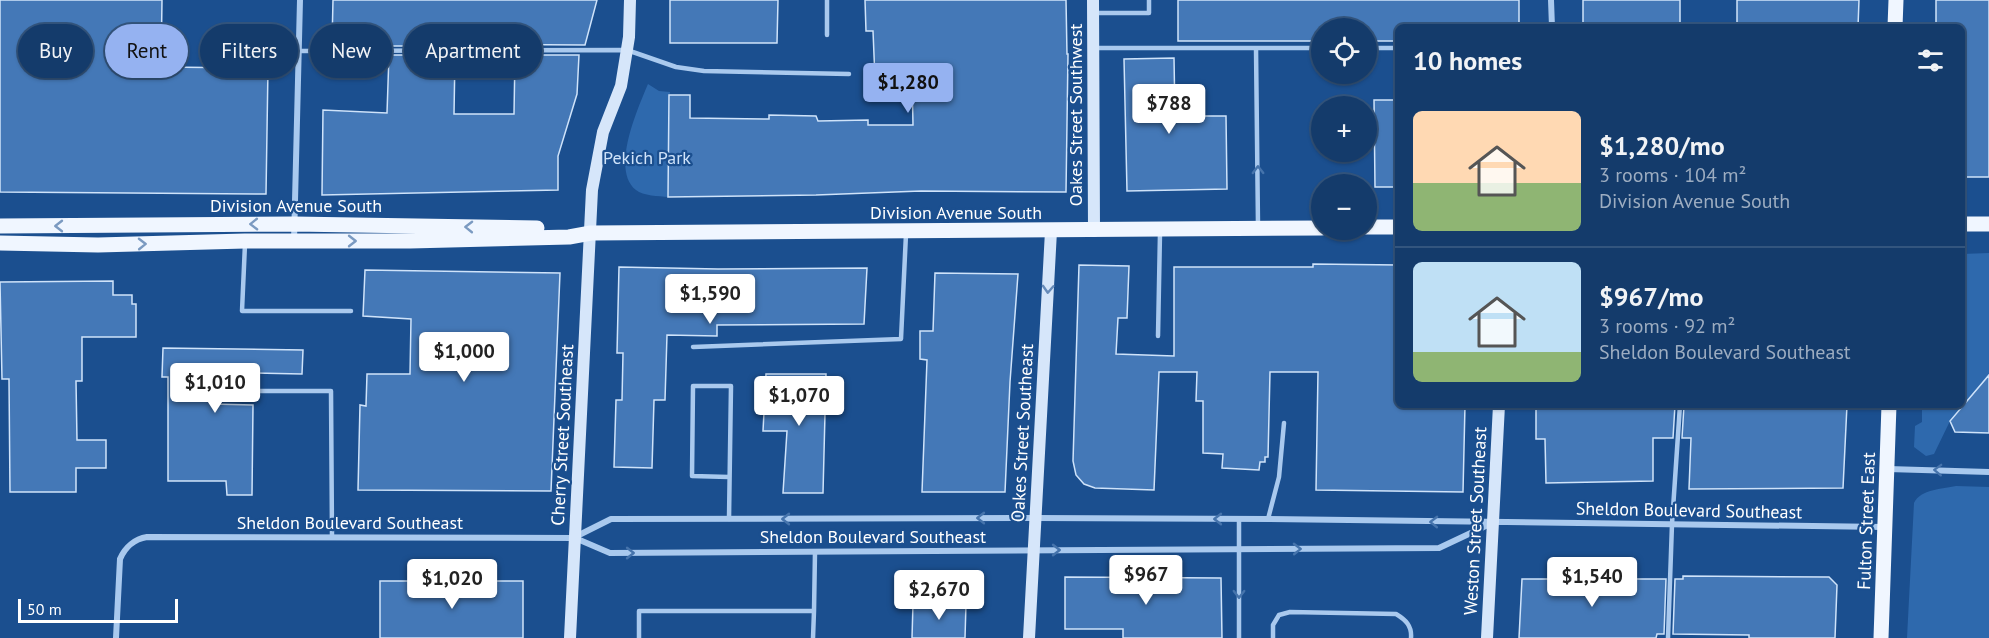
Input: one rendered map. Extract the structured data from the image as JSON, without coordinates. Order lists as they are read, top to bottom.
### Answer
{
  "streets": {
    "main road": ["Division Avenue South", "Fulton Street East"],
    "street": [
      "Oakes Street Southwest",
      "Oakes Street Southeast",
      "Cherry Street Southeast",
      "Sheldon Boulevard Southeast",
      "Weston Street Southeast"
    ]
  },
  "crossings": [
    ["Oakes Street Southwest", "Division Avenue South"],
    ["Division Avenue South", "Oakes Street Southeast"],
    ["Division Avenue South", "Cherry Street Southeast"],
    ["Oakes Street Southeast", "Sheldon Boulevard Southeast"],
    ["Cherry Street Southeast", "Sheldon Boulevard Southeast"],
    ["Sheldon Boulevard Southeast", "Weston Street Southeast"],
    ["Sheldon Boulevard Southeast", "Fulton Street East"]
  ],
  "one_way": ["Oakes Street Southeast"],
  "parks": ["Pekich Park"],
  "scale_bar": "50 m",
  "page": {
    "map_buttons": ["+", "−"],
    "chip": [
      "Buy",
      "Rent",
      "Filters",
      "New",
      "Apartment"
    ],
    "heading": "10 homes",
    "price": [
      "$1,280",
      "$788",
      "$1,590",
      "$1,000",
      "$1,010",
      "$1,070",
      "$967",
      "$1,540",
      "$1,020",
      "$2,670"
    ],
    "list": [
      {
        "name": "$1,280/mo",
        "note": "3 rooms · 104 m² · Division Avenue South"
      },
      {
        "name": "$967/mo",
        "note": "3 rooms · 92 m² · Sheldon Boulevard Southeast"
      }
    ],
    "scale": "50 m"
  }
}
